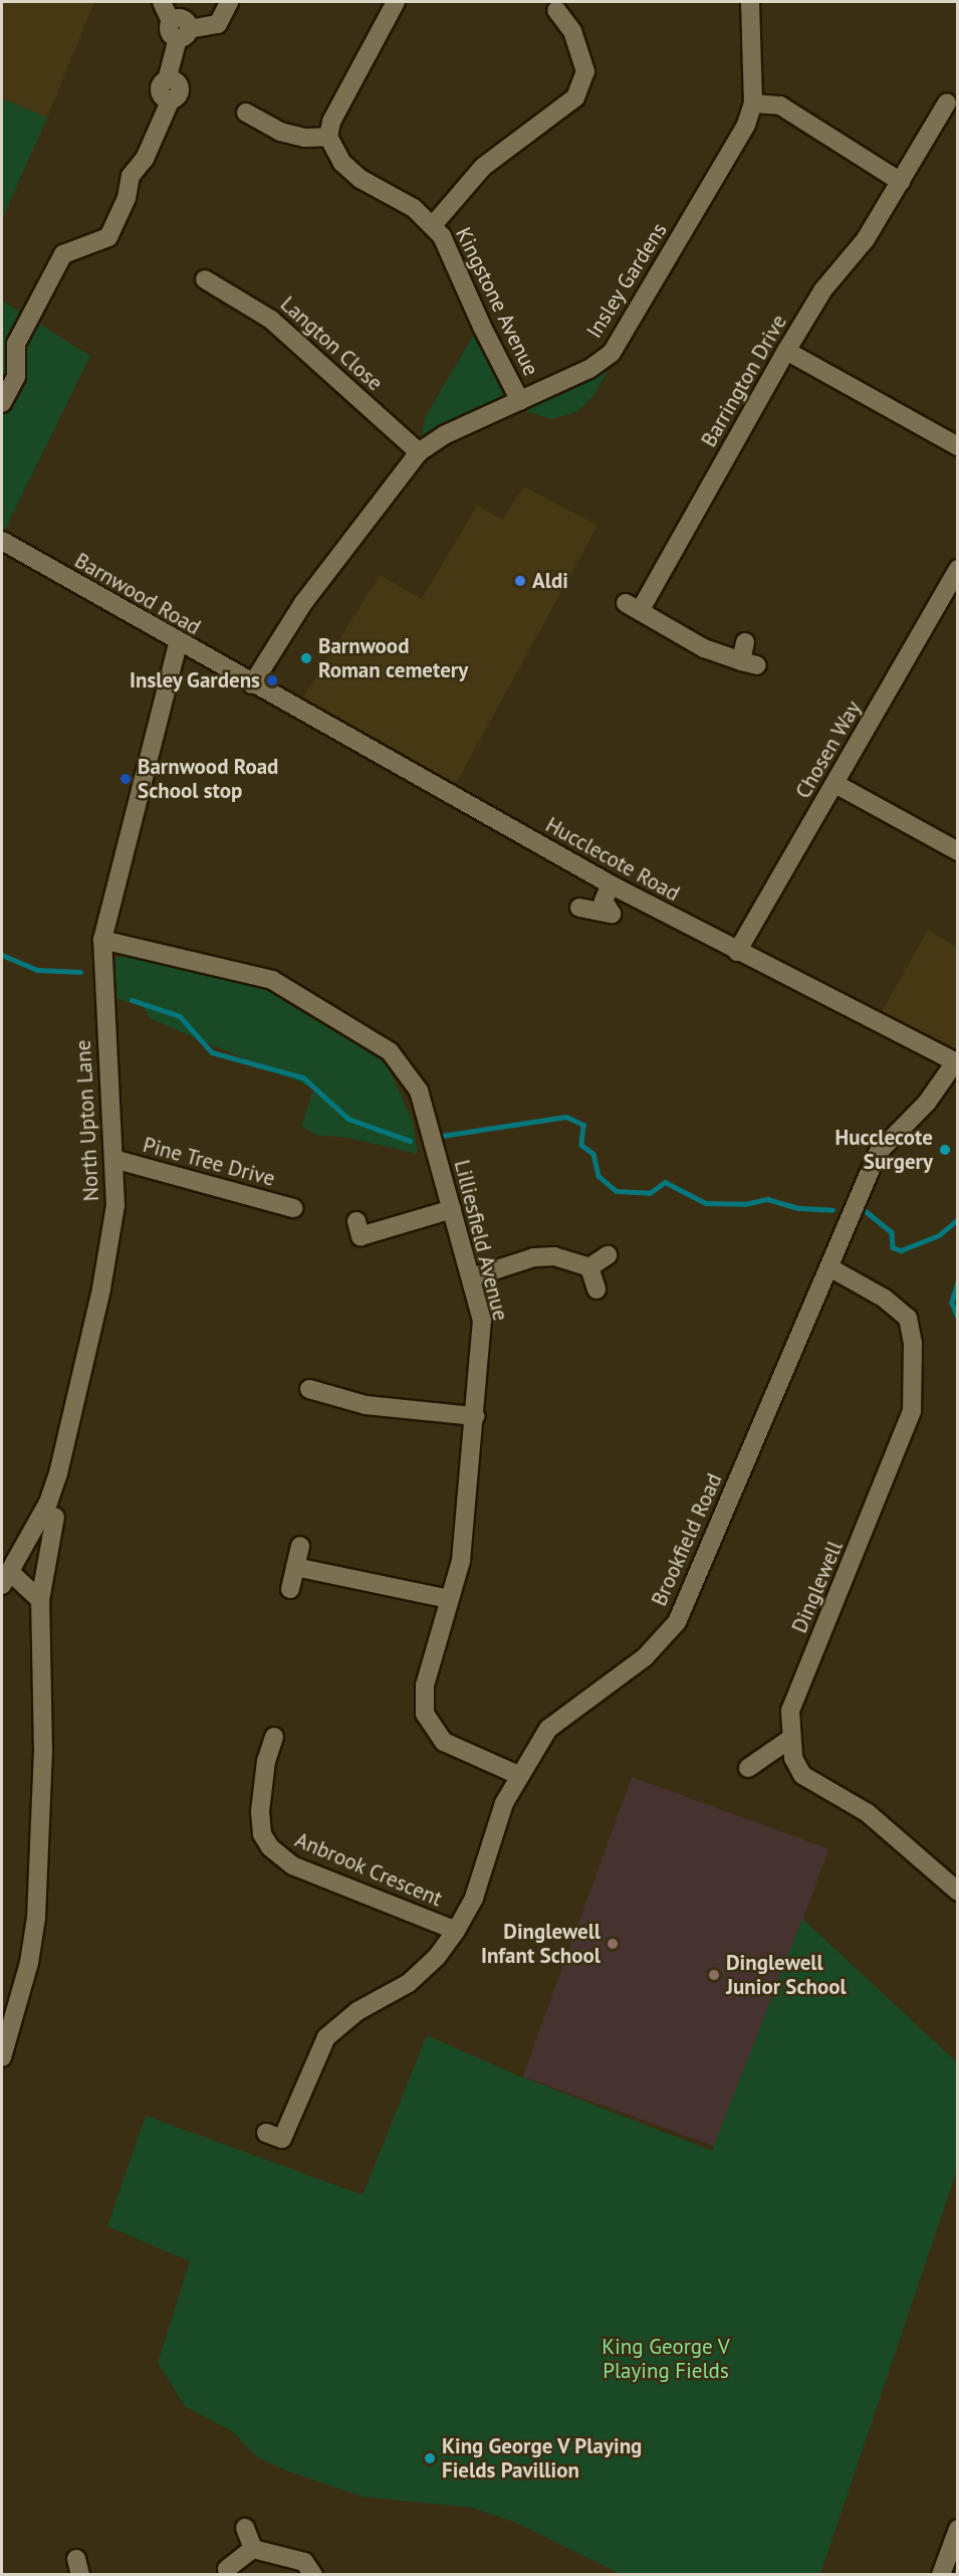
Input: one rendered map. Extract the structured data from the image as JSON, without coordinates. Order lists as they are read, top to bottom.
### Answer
{
  "streets": {
    "street": [
      "Insley Gardens",
      "Kingstone Avenue",
      "Langton Close",
      "Barrington Drive",
      "Barnwood Road",
      "Chosen Way",
      "Hucclecote Road",
      "North Upton Lane",
      "Pine Tree Drive",
      "Lilliesfield Avenue",
      "Brookfield Road",
      "Dinglewell",
      "Anbrook Crescent"
    ]
  },
  "crossings": [
    ["Insley Gardens", "Kingstone Avenue"],
    ["Insley Gardens", "Langton Close"],
    ["Insley Gardens", "Barnwood Road"],
    ["Insley Gardens", "Hucclecote Road"],
    ["Barnwood Road", "Hucclecote Road"],
    ["Barnwood Road", "North Upton Lane"],
    ["Chosen Way", "Hucclecote Road"],
    ["Hucclecote Road", "Brookfield Road"],
    ["North Upton Lane", "Pine Tree Drive"],
    ["North Upton Lane", "Lilliesfield Avenue"],
    ["Lilliesfield Avenue", "Brookfield Road"],
    ["Brookfield Road", "Dinglewell"],
    ["Brookfield Road", "Anbrook Crescent"]
  ],
  "parks": ["King George V Playing Fields"],
  "places": [
    "Aldi",
    "Barnwood Roman cemetery",
    "Insley Gardens",
    "Barnwood Road School stop",
    "Hucclecote Surgery",
    "Dinglewell Infant School",
    "Dinglewell Junior School",
    "King George V Playing Fields Pavillion"
  ]
}
